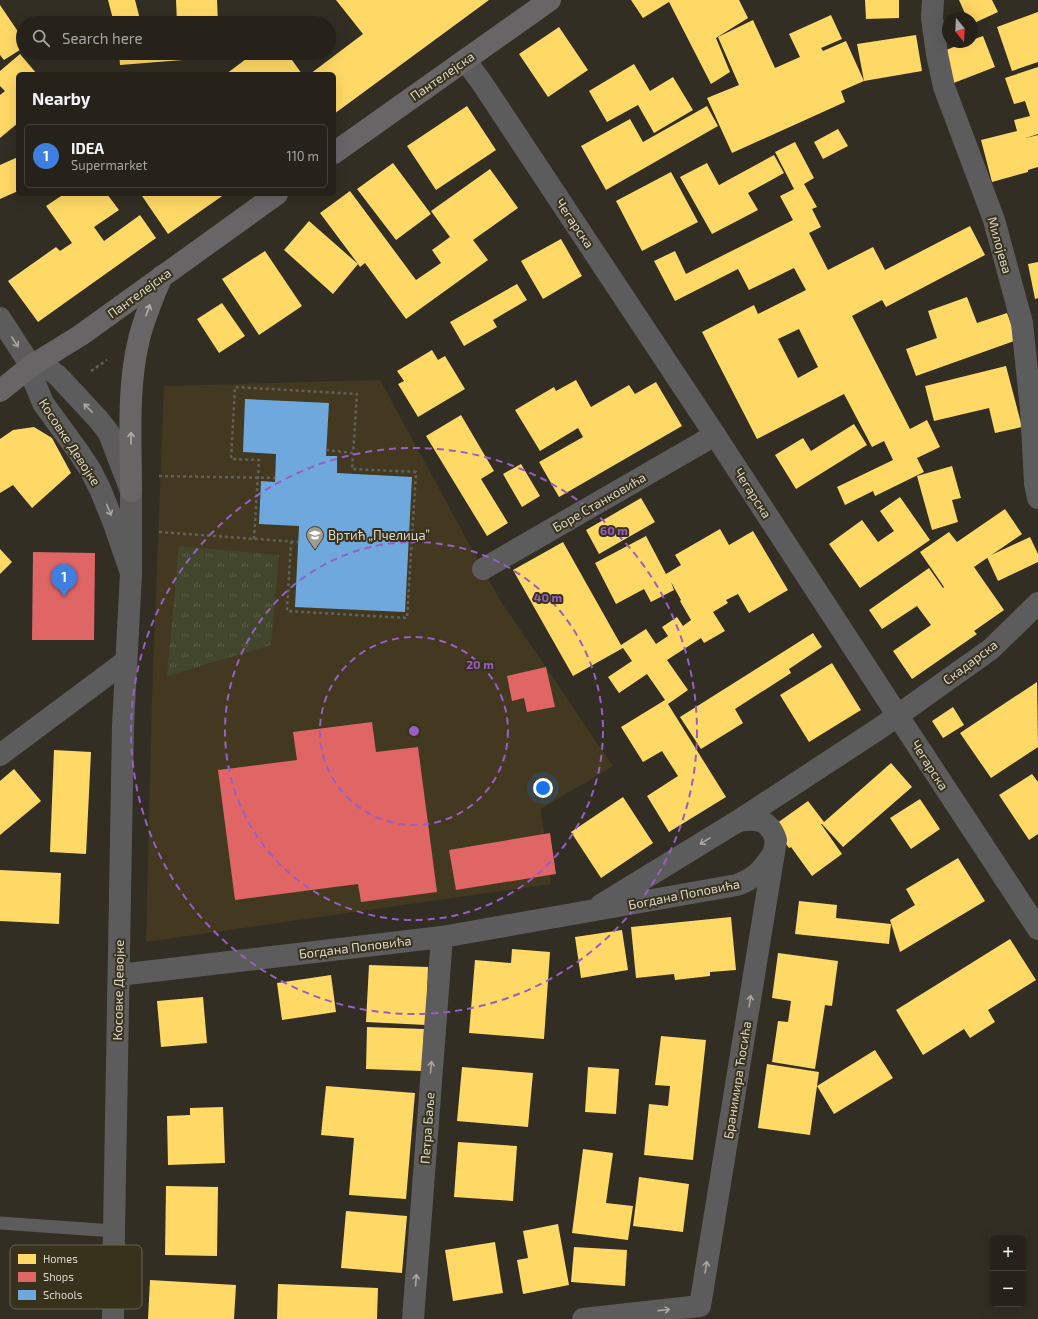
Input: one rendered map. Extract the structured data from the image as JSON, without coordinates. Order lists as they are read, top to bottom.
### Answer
{
  "streets": {
    "main road": ["Пантелејска"],
    "street": [
      "Чегарска",
      "Милојева",
      "Косовке Девојке",
      "Боре Станковића",
      "Скадарска",
      "Богдана Поповића",
      "Бранимира Ћосића",
      "Петра Баље"
    ]
  },
  "crossings": [
    ["Пантелејска", "Чегарска"],
    ["Пантелејска", "Косовке Девојке"],
    ["Чегарска", "Боре Станковића"],
    ["Чегарска", "Скадарска"],
    ["Чегарска", "Богдана Поповића"],
    ["Косовке Девојке", "Богдана Поповића"],
    ["Скадарска", "Богдана Поповића"],
    ["Богдана Поповића", "Бранимира Ћосића"],
    ["Богдана Поповића", "Петра Баље"]
  ],
  "one_way": ["Бранимира Ћосића", "Петра Баље"],
  "places": {
    "school or university": ["Вртић „Пчелица”"]
  },
  "legend": ["Homes", "Shops", "Schools"],
  "north": "bottom",
  "page": {
    "search": "Search here",
    "heading": "Nearby",
    "list": [
      {
        "mark": "1",
        "name": "IDEA",
        "note": "Supermarket",
        "value": "110 m"
      }
    ],
    "pins": "1",
    "map_buttons": ["+", "−"]
  },
  "rings": ["60 m", "40 m", "20 m"]
}
